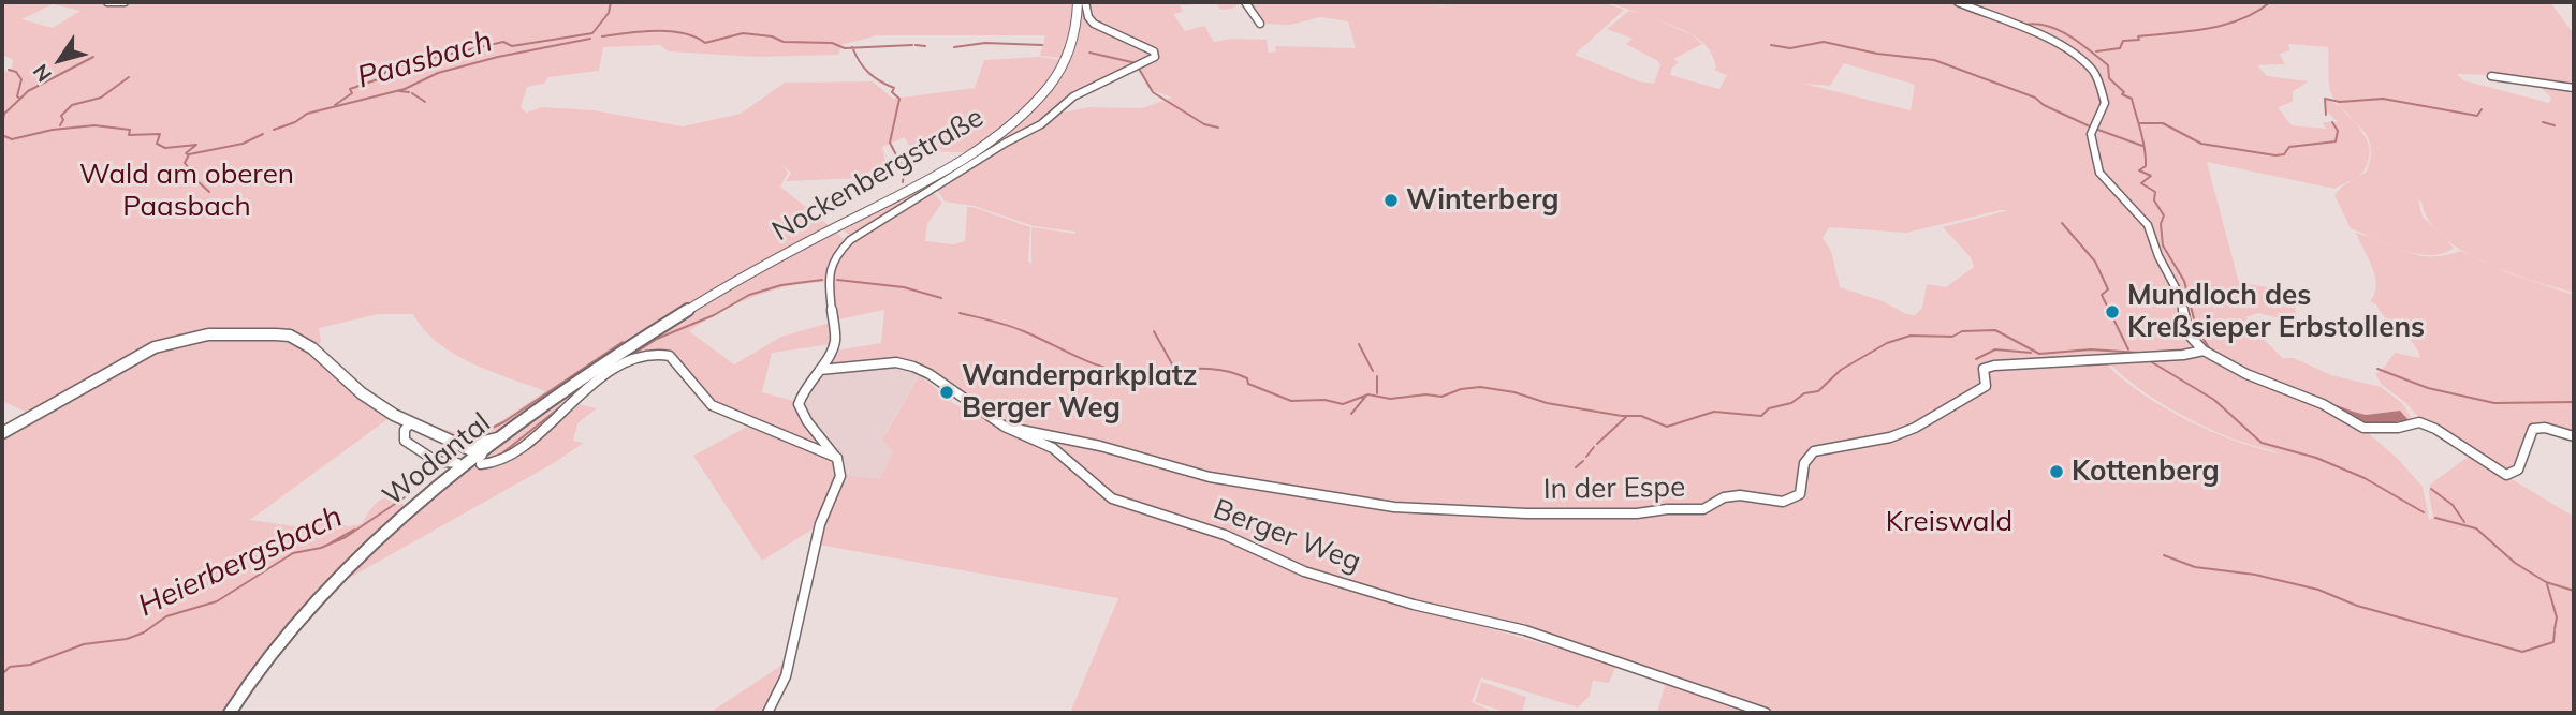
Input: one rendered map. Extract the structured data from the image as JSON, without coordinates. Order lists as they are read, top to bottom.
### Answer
{
  "streets": {
    "main road": ["Nockenbergstraße", "Wodantal"],
    "street": ["In der Espe", "Berger Weg"]
  },
  "crossings": [
    ["Nockenbergstraße", "Wodantal"],
    ["Nockenbergstraße", "Berger Weg"],
    ["In der Espe", "Berger Weg"]
  ],
  "water": ["Paasbach", "Heierbergsbach"],
  "parks": ["Wald am oberen Paasbach", "Kreiswald"],
  "places": [
    "Winterberg",
    "Mundloch des Kreßsieper Erbstollens",
    "Wanderparkplatz Berger Weg",
    "Kottenberg"
  ],
  "north": "bottom left"
}
